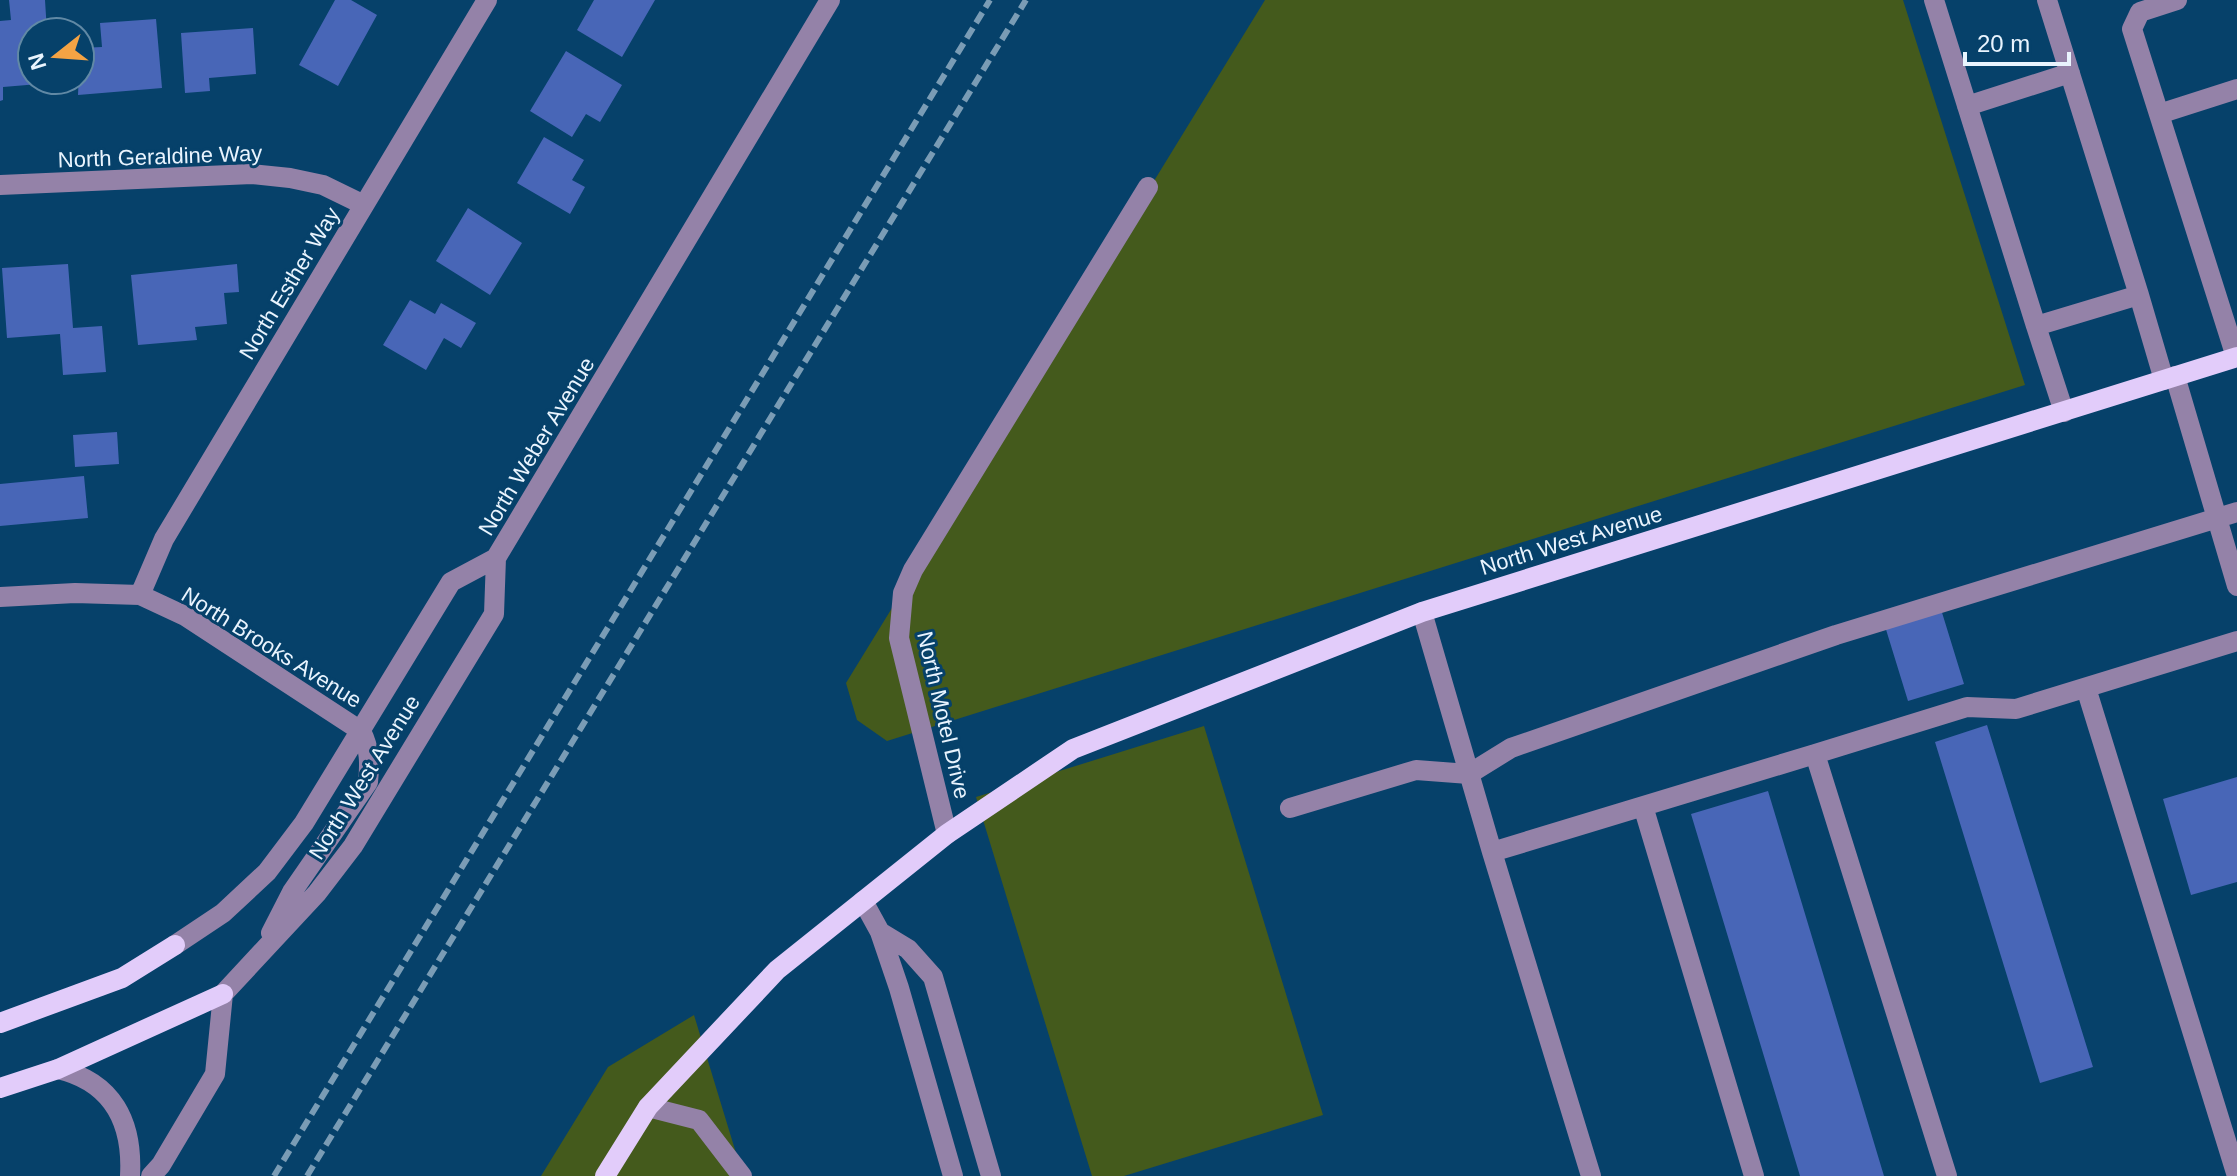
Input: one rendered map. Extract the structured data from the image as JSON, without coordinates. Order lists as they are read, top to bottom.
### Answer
{
  "streets": {
    "main road": ["North West Avenue", "North Motel Drive"],
    "street": [
      "North Geraldine Way",
      "North Esther Way",
      "North Weber Avenue",
      "North Brooks Avenue"
    ]
  },
  "crossings": [
    ["North Geraldine Way", "North Esther Way"],
    ["North Esther Way", "North Brooks Avenue"],
    ["North Weber Avenue", "North West Avenue"],
    ["North Weber Avenue", "North Brooks Avenue"],
    ["North West Avenue", "North Brooks Avenue"],
    ["North West Avenue", "North Motel Drive"]
  ],
  "scale_bar": "20 m",
  "north": "left"
}
